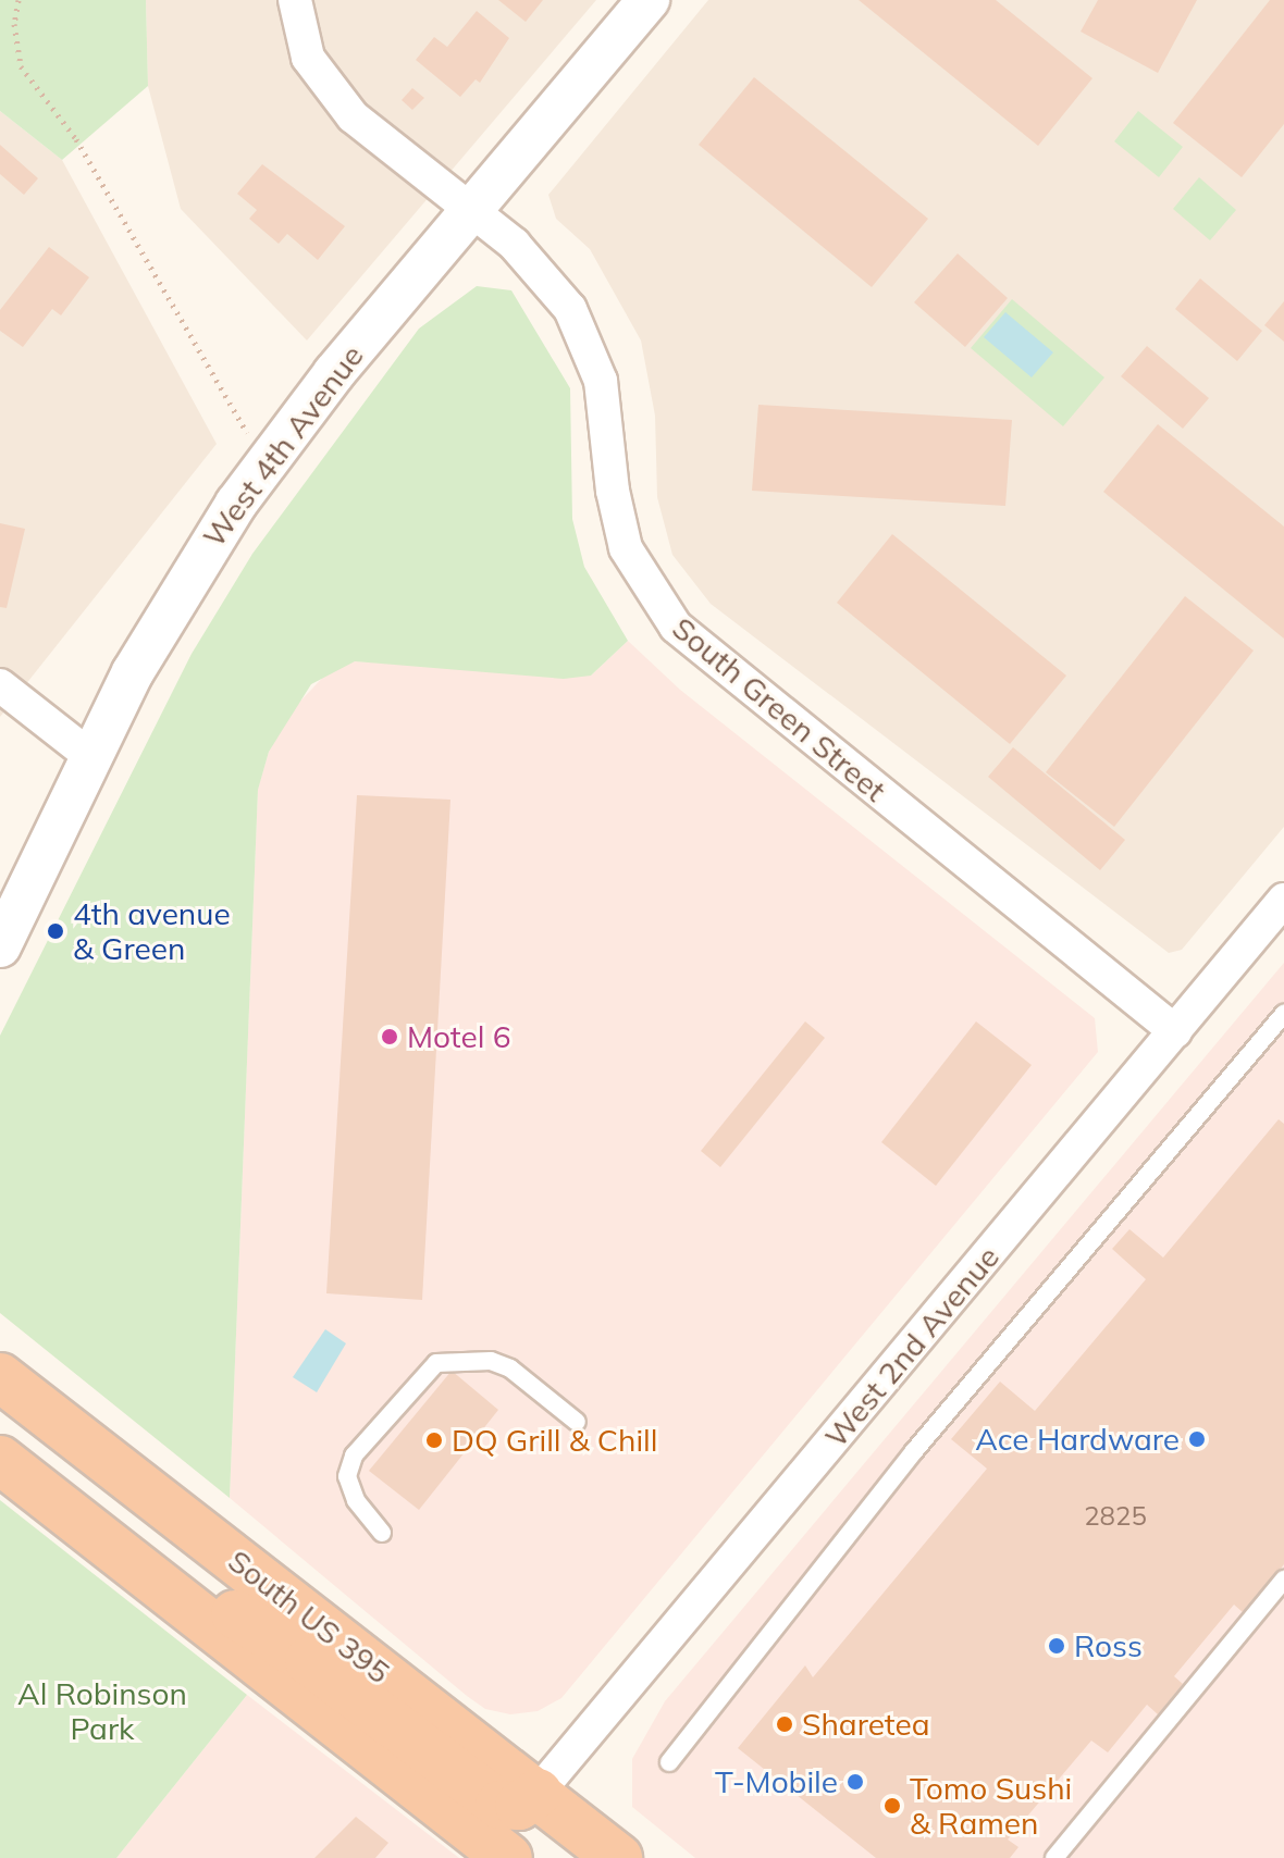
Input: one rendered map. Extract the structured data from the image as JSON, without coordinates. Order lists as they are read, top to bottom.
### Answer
{
  "streets": {
    "highway": ["South US 395"],
    "street": ["West 4th Avenue", "South Green Street", "West 2nd Avenue"]
  },
  "crossings": [
    ["West 4th Avenue", "South Green Street"],
    ["South Green Street", "West 2nd Avenue"],
    ["West 2nd Avenue", "South US 395"]
  ],
  "parks": ["Al Robinson Park"],
  "places": [
    "4th avenue & Green",
    "Motel 6",
    "Ace Hardware",
    "DQ Grill & Chill",
    "Ross",
    "Sharetea",
    "T-Mobile",
    "Tomo Sushi & Ramen"
  ],
  "house_numbers": ["2825"]
}
